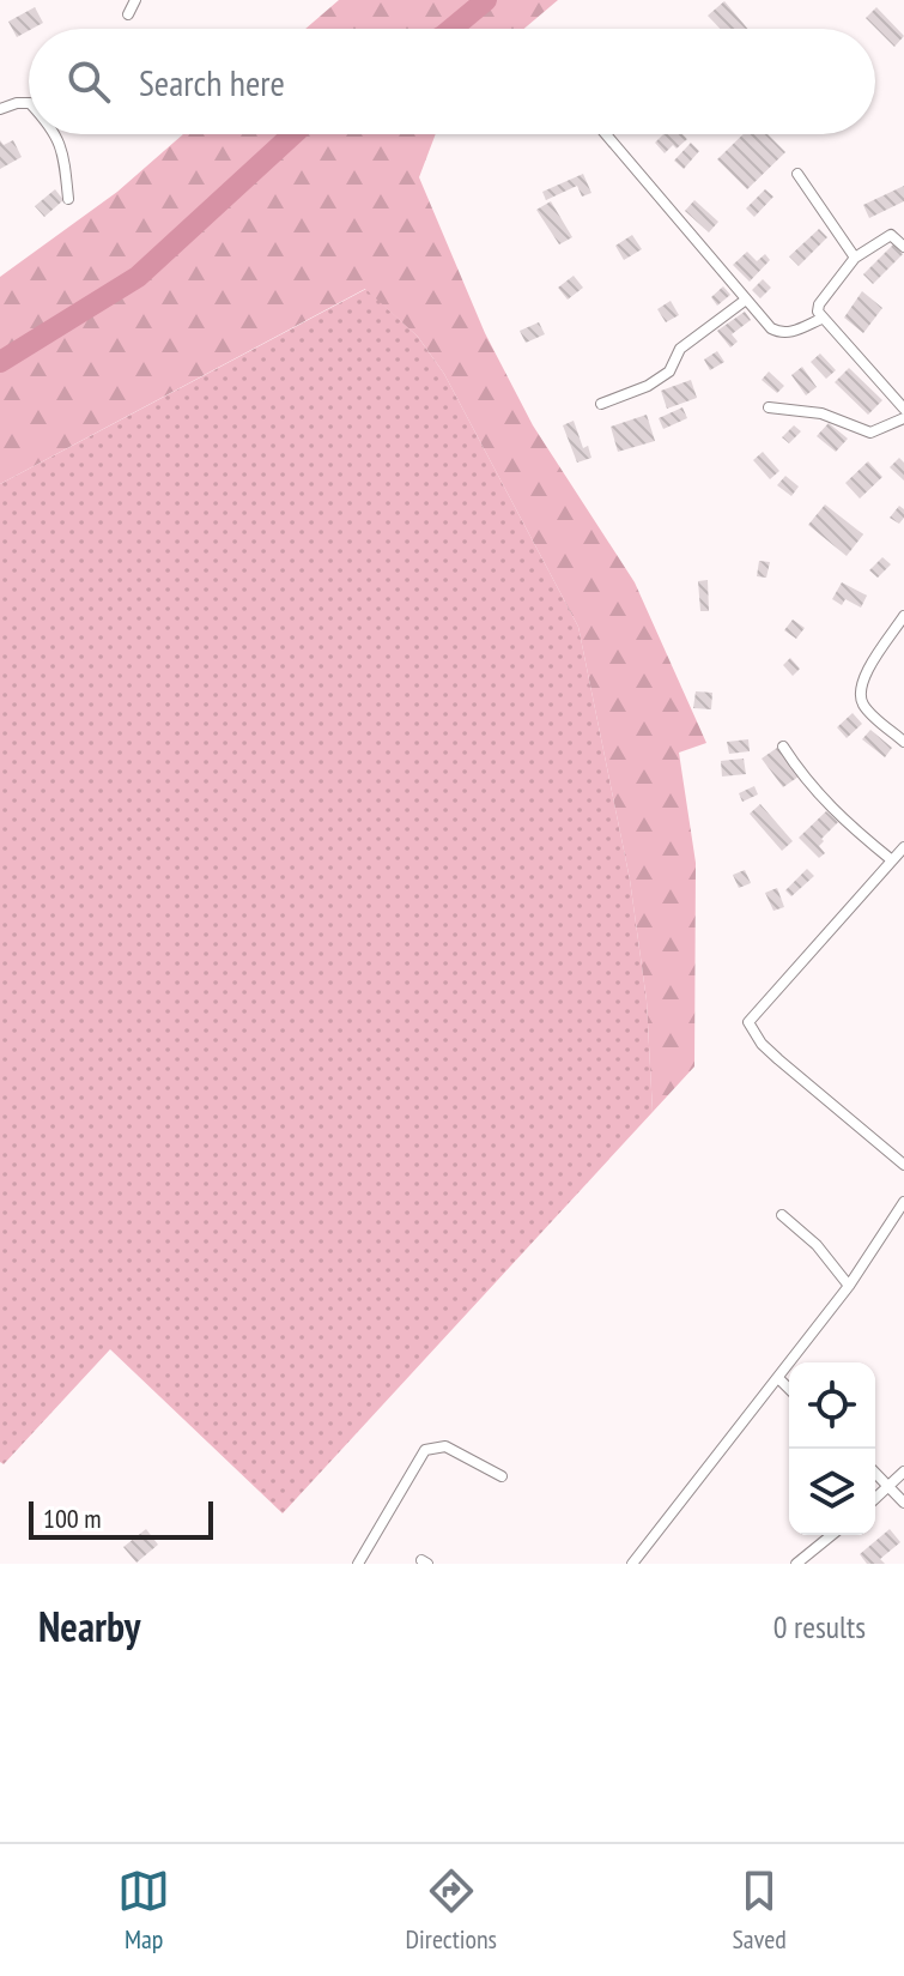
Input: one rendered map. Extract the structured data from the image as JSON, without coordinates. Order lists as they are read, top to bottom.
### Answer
{
  "scale_bar": "100 m",
  "page": {
    "search": "Search here",
    "scale": "100 m",
    "heading": ["Nearby", "0 results"],
    "nav": ["Map", "Directions", "Saved"]
  }
}
